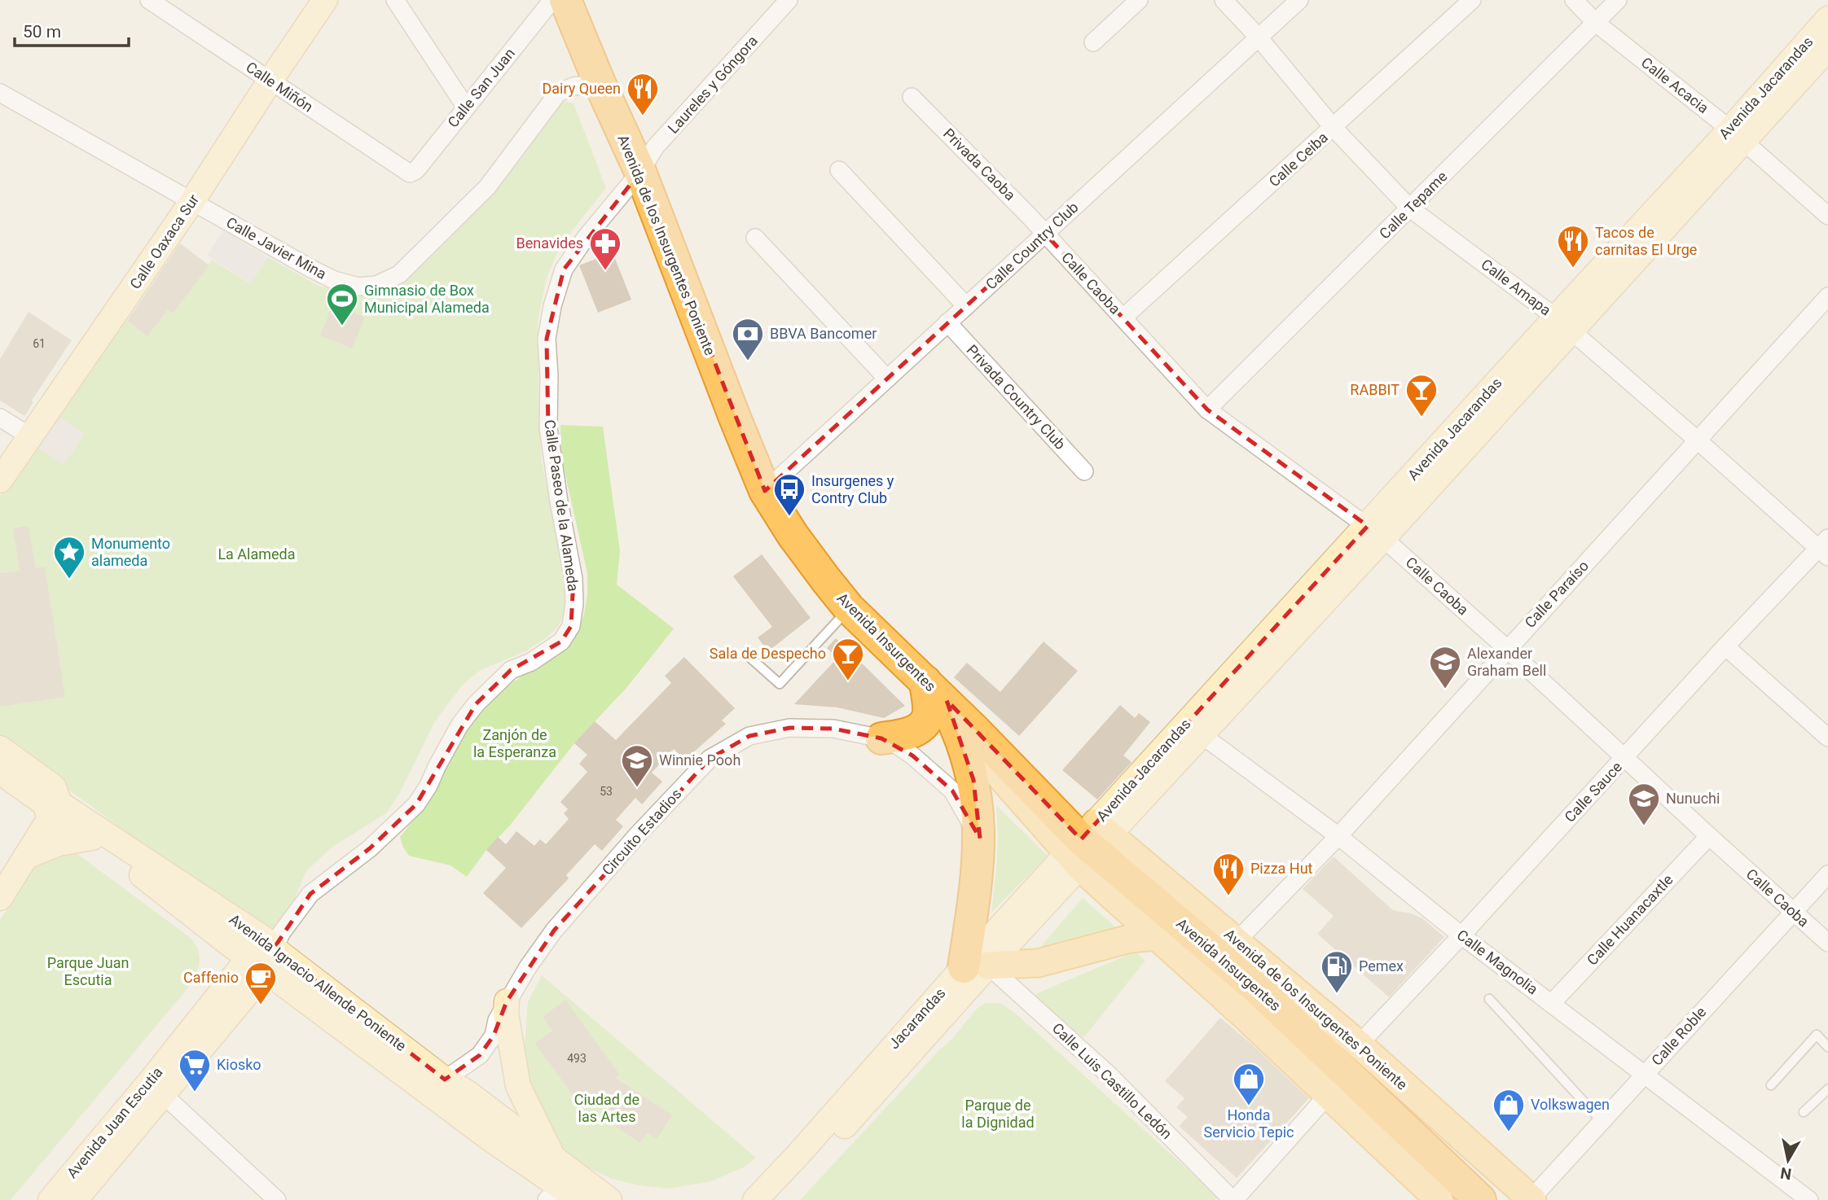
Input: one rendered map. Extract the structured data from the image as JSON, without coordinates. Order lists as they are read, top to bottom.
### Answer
{
  "streets": {
    "highway": ["Avenida de los Insurgentes Poniente", "Avenida Insurgentes"],
    "main road": [
      "Avenida Jacarandas",
      "Calle Oaxaca Sur",
      "Avenida Ignacio Allende Poniente",
      "Jacarandas",
      "Avenida Juan Escutia"
    ],
    "street": [
      "Laureles y Góngora",
      "Calle Acacia",
      "Calle Miñón",
      "Calle San Juan",
      "Calle Ceiba",
      "Privada Caoba",
      "Calle Tepame",
      "Calle Country Club",
      "Calle Javier Mina",
      "Calle Caoba",
      "Calle Amapa",
      "Privada Country Club",
      "Calle Paseo de la Alameda",
      "Calle Paraíso",
      "Calle Sauce",
      "Circuito Estadios",
      "Calle Huanacaxtle",
      "Calle Magnolia",
      "Calle Roble",
      "Calle Luis Castillo Ledón"
    ]
  },
  "crossings": [
    ["Laureles y Góngora", "Avenida de los Insurgentes Poniente"],
    ["Laureles y Góngora", "Calle Paseo de la Alameda"],
    ["Calle Acacia", "Avenida Jacarandas"],
    ["Calle Acacia", "Calle Tepame"],
    ["Calle Miñón", "Calle San Juan"],
    ["Calle Miñón", "Calle Oaxaca Sur"],
    ["Avenida Jacarandas", "Avenida de los Insurgentes Poniente"],
    ["Avenida Jacarandas", "Calle Caoba"],
    ["Avenida Jacarandas", "Calle Amapa"],
    ["Avenida Jacarandas", "Avenida Insurgentes"],
    ["Avenida Jacarandas", "Calle Magnolia"],
    ["Avenida Jacarandas", "Jacarandas"],
    ["Calle Ceiba", "Calle Caoba"],
    ["Calle Ceiba", "Calle Amapa"],
    ["Privada Caoba", "Calle Country Club"],
    ["Privada Caoba", "Calle Caoba"],
    ["Calle Tepame", "Calle Caoba"],
    ["Calle Tepame", "Calle Amapa"],
    ["Calle Oaxaca Sur", "Calle Javier Mina"],
    ["Avenida de los Insurgentes Poniente", "Calle Country Club"],
    ["Avenida de los Insurgentes Poniente", "Calle Javier Mina"],
    ["Avenida de los Insurgentes Poniente", "Calle Paseo de la Alameda"],
    ["Avenida de los Insurgentes Poniente", "Calle Paraíso"],
    ["Avenida de los Insurgentes Poniente", "Avenida Insurgentes"],
    ["Avenida de los Insurgentes Poniente", "Calle Sauce"],
    ["Avenida de los Insurgentes Poniente", "Jacarandas"],
    ["Avenida de los Insurgentes Poniente", "Calle Roble"],
    ["Calle Country Club", "Calle Caoba"],
    ["Calle Country Club", "Calle Amapa"],
    ["Calle Country Club", "Privada Country Club"],
    ["Calle Country Club", "Avenida Insurgentes"],
    ["Calle Caoba", "Calle Paraíso"],
    ["Calle Caoba", "Calle Sauce"],
    ["Calle Caoba", "Calle Huanacaxtle"],
    ["Calle Caoba", "Calle Roble"],
    ["Calle Amapa", "Calle Paraíso"],
    ["Calle Amapa", "Calle Sauce"],
    ["Calle Paseo de la Alameda", "Avenida Ignacio Allende Poniente"],
    ["Calle Paseo de la Alameda", "Avenida Juan Escutia"],
    ["Calle Paraíso", "Calle Magnolia"],
    ["Avenida Insurgentes", "Jacarandas"],
    ["Calle Sauce", "Calle Magnolia"],
    ["Circuito Estadios", "Avenida Ignacio Allende Poniente"],
    ["Calle Huanacaxtle", "Calle Magnolia"],
    ["Calle Magnolia", "Calle Roble"],
    ["Avenida Ignacio Allende Poniente", "Avenida Juan Escutia"],
    ["Jacarandas", "Calle Luis Castillo Ledón"]
  ],
  "parks": [
    "La Alameda",
    "Zanjón de la Esperanza",
    "Parque Juan Escutia",
    "Ciudad de las Artes",
    "Parque de la Dignidad"
  ],
  "places": {
    "restaurant": ["Dairy Queen", "Tacos de carnitas El Urge", "Pizza Hut"],
    "pharmacy": ["Benavides"],
    "sports": ["Gimnasio de Box Municipal Alameda"],
    "bank": ["BBVA Bancomer"],
    "bar": ["RABBIT", "Sala de Despecho"],
    "bus stop": ["Insurgenes y Contry Club"],
    "place": ["Monumento alameda"],
    "school or university": ["Alexander Graham Bell", "Winnie Pooh", "Nunuchi"],
    "fuel station": ["Pemex"],
    "cafe": ["Caffenio"],
    "supermarket": ["Kiosko"],
    "shop": ["Honda Servicio Tepic", "Volkswagen"]
  },
  "house_numbers": ["61", "53", "493"],
  "scale_bar": "50 m",
  "north": "bottom"
}
